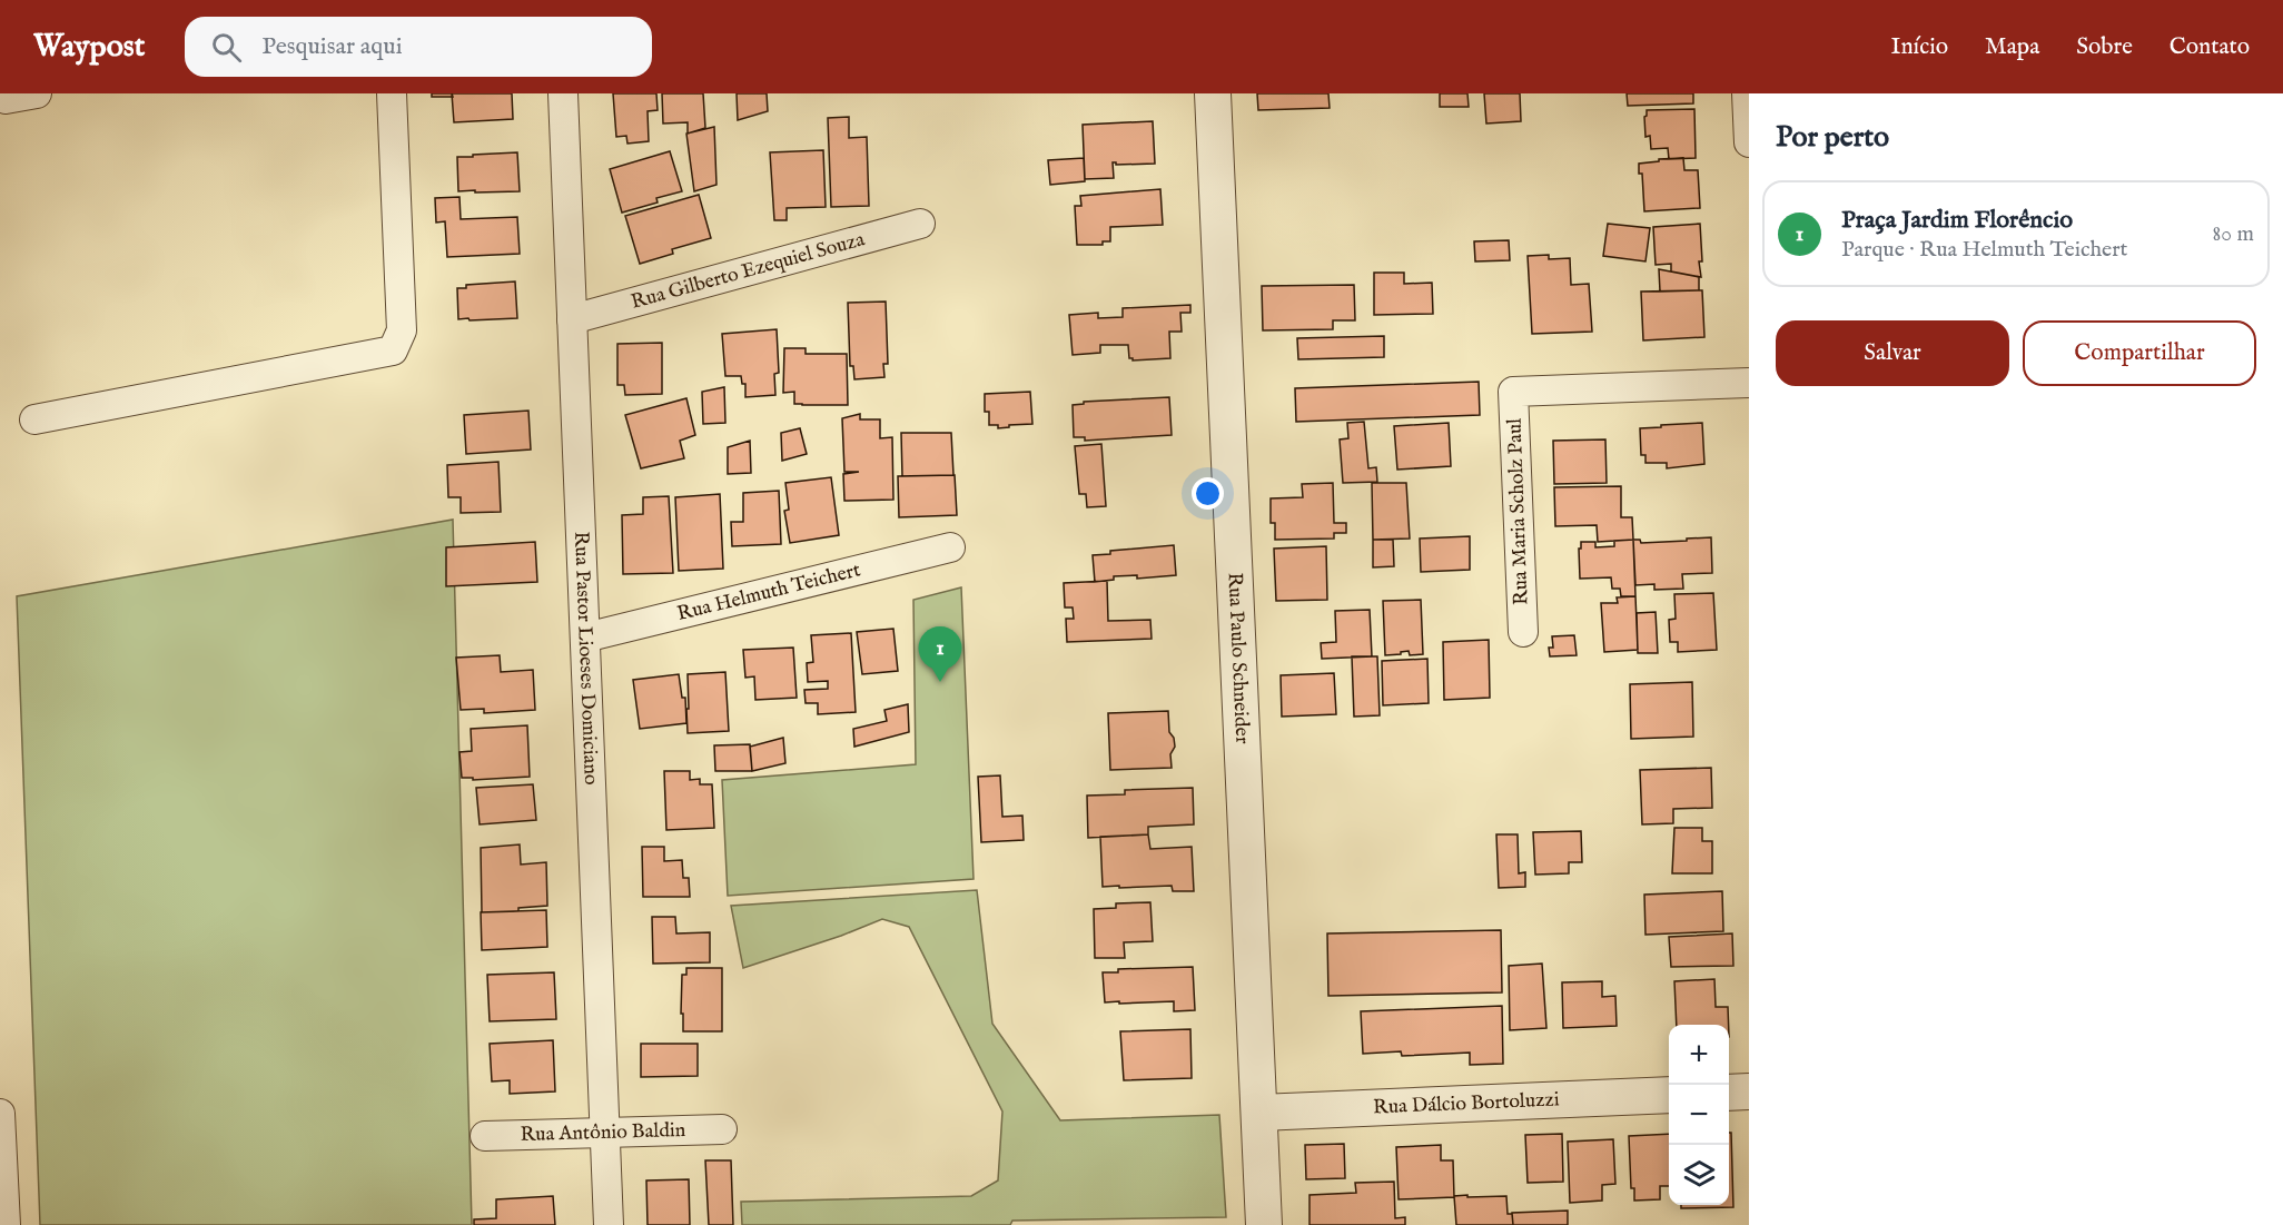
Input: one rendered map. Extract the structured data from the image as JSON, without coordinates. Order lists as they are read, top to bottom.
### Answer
{
  "streets": {
    "street": [
      "Rua Gilberto Ezequiel Souza",
      "Rua Maria Scholz Paul",
      "Rua Helmuth Teichert",
      "Rua Pastor Lioeses Domiciano",
      "Rua Paulo Schneider",
      "Rua Dálcio Bortoluzzi",
      "Rua Antônio Baldin"
    ]
  },
  "crossings": [
    ["Rua Gilberto Ezequiel Souza", "Rua Pastor Lioeses Domiciano"],
    ["Rua Helmuth Teichert", "Rua Pastor Lioeses Domiciano"],
    ["Rua Pastor Lioeses Domiciano", "Rua Antônio Baldin"],
    ["Rua Paulo Schneider", "Rua Dálcio Bortoluzzi"]
  ],
  "page": {
    "header": "Waypost",
    "search": "Pesquisar aqui",
    "nav": [
      "Início",
      "Mapa",
      "Sobre",
      "Contato"
    ],
    "heading": "Por perto",
    "list": [
      {
        "mark": "1",
        "name": "Praça Jardim Florêncio",
        "note": "Parque · Rua Helmuth Teichert",
        "value": "80 m"
      }
    ],
    "buttons": ["Salvar", "Compartilhar"],
    "pins": "1",
    "map_buttons": ["+", "−"]
  }
}
